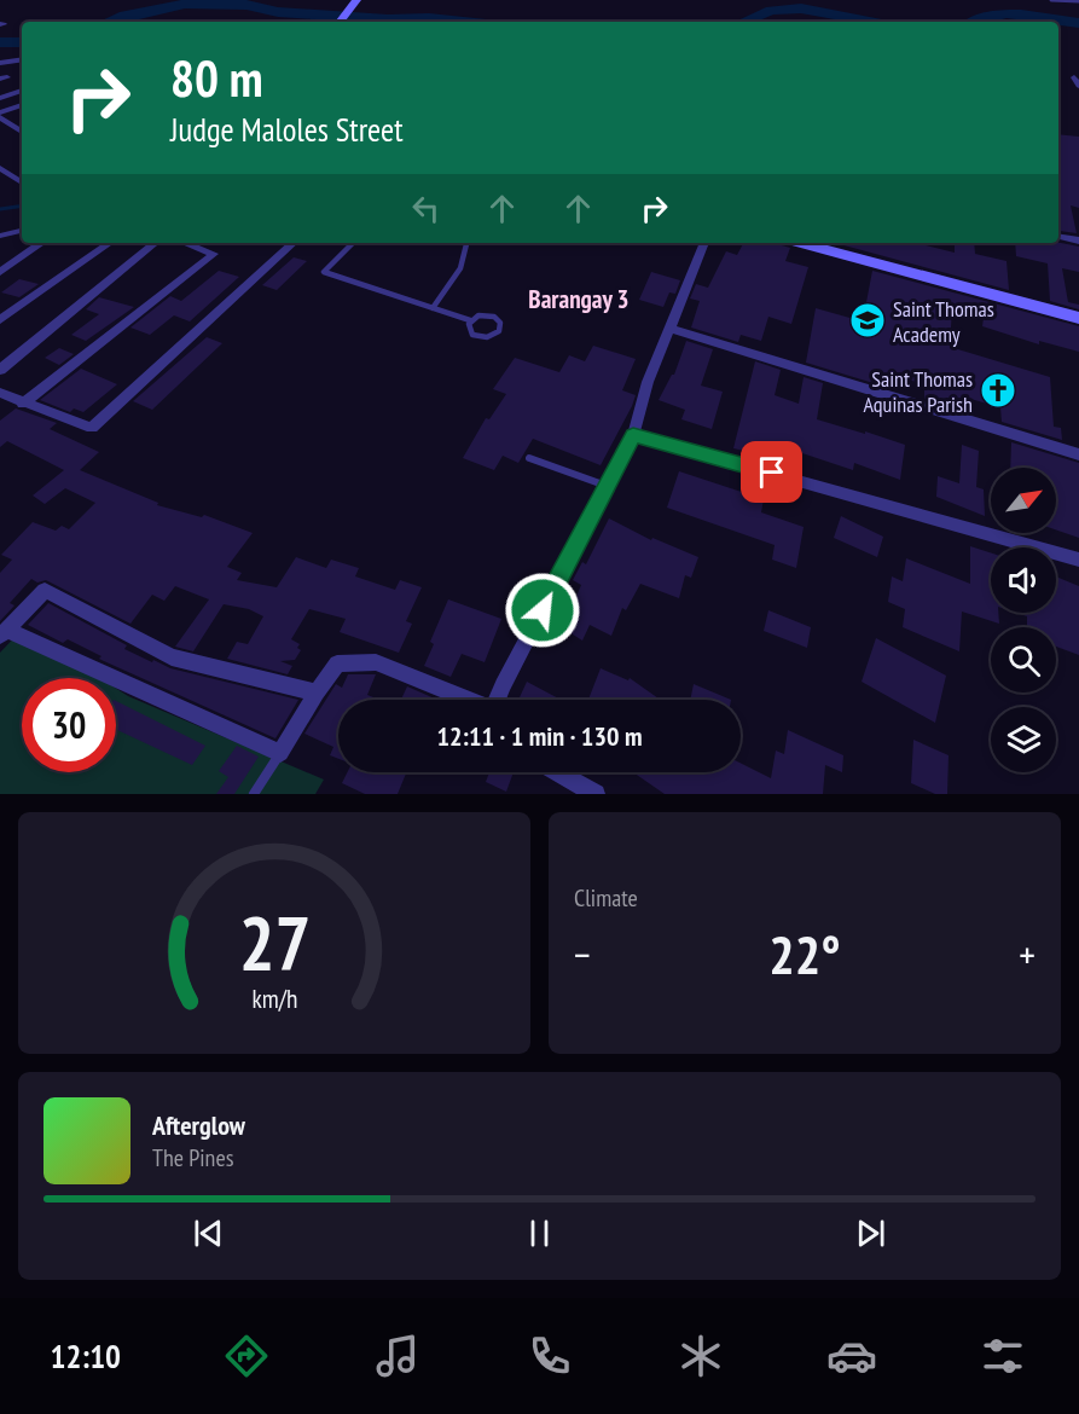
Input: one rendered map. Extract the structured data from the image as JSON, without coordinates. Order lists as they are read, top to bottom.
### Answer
{
  "districts": ["Barangay 3"],
  "places": {
    "school or university": ["Saint Thomas Academy"],
    "church": ["Saint Thomas Aquinas Parish"]
  },
  "north": "top right",
  "page": {
    "turn": ["80 m", "Judge Maloles Street"],
    "limit": "30",
    "trip": "12:11 · 1 min · 130 m",
    "tile": "Climate",
    "heat": ["−", "22°", "+"],
    "song": ["Afterglow", "The Pines"],
    "tabs": "12:10",
    "gauge": ["27", "km/h"]
  }
}
